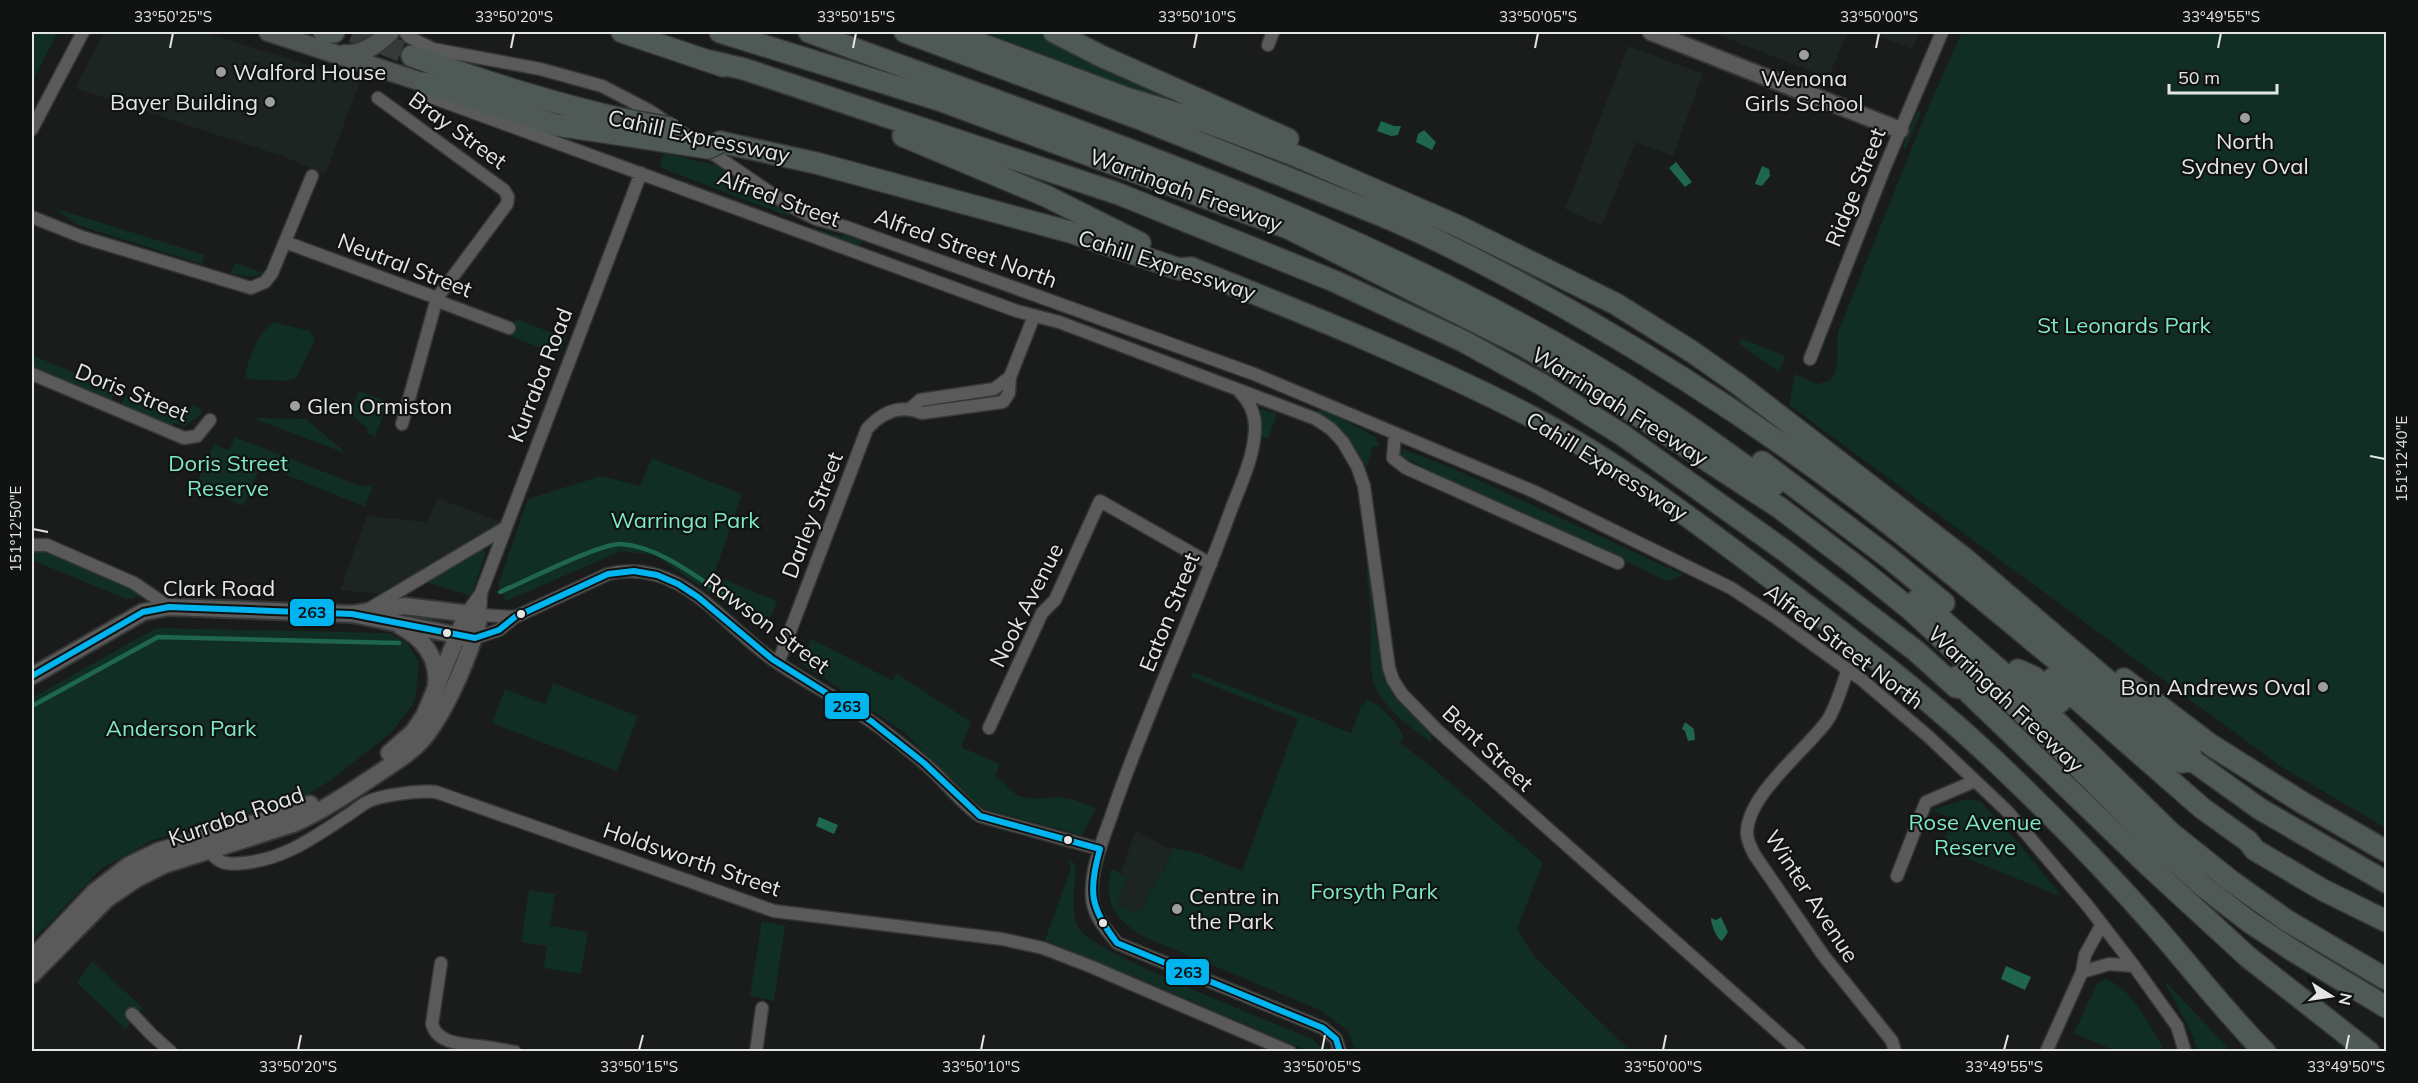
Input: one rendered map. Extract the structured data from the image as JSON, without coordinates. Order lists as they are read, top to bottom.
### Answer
{
  "streets": {
    "highway": ["Cahill Expressway", "Warringah Freeway"],
    "main road": ["Alfred Street", "Kurraba Road", "Clark Road"],
    "street": [
      "Bray Street",
      "Ridge Street",
      "Alfred Street North",
      "Neutral Street",
      "Doris Street",
      "Darley Street",
      "Nook Avenue",
      "Eaton Street",
      "Rawson Street",
      "Bent Street",
      "Holdsworth Street",
      "Winter Avenue"
    ]
  },
  "crossings": [
    ["Bray Street", "Neutral Street"],
    ["Alfred Street", "Kurraba Road"],
    ["Alfred Street", "Darley Street"],
    ["Alfred Street", "Eaton Street"],
    ["Alfred Street", "Bent Street"],
    ["Alfred Street North", "Winter Avenue"],
    ["Kurraba Road", "Clark Road"],
    ["Kurraba Road", "Rawson Street"],
    ["Kurraba Road", "Holdsworth Street"],
    ["Darley Street", "Rawson Street"],
    ["Clark Road", "Rawson Street"],
    ["Nook Avenue", "Eaton Street"],
    ["Eaton Street", "Rawson Street"]
  ],
  "parks": [
    "St Leonards Park",
    "Doris Street Reserve",
    "Warringa Park",
    "Anderson Park",
    "Rose Avenue Reserve",
    "Forsyth Park"
  ],
  "places": [
    "Wenona Girls School",
    "Walford House",
    "Bayer Building",
    "North Sydney Oval",
    "Glen Ormiston",
    "Bon Andrews Oval",
    "Centre in the Park"
  ],
  "lines": ["transit line 263"],
  "scale_bar": "50 m",
  "north": "right",
  "coordinates": [
    "33°50'25\"S",
    "33°50'20\"S",
    "33°50'15\"S",
    "33°50'10\"S",
    "33°50'05\"S",
    "33°50'00\"S",
    "33°49'55\"S",
    "151°12'40\"E",
    "151°12'50\"E",
    "33°49'50\"S"
  ]
}
